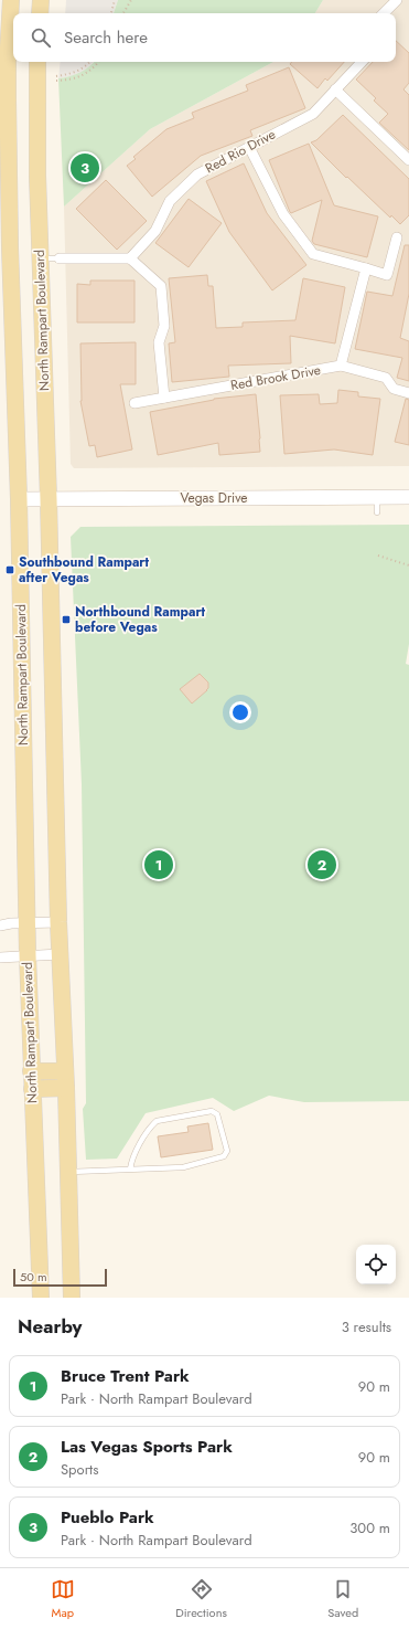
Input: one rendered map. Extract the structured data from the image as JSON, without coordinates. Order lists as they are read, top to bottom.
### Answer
{
  "streets": {
    "main road": ["North Rampart Boulevard", "Vegas Drive"],
    "street": ["Red Rio Drive", "Red Brook Drive"]
  },
  "crossings": [
    ["North Rampart Boulevard", "Vegas Drive"]
  ],
  "places": {
    "transit": ["Southbound Rampart after Vegas", "Northbound Rampart before Vegas"]
  },
  "scale_bar": "50 m",
  "page": {
    "search": "Search here",
    "pins": ["3", "1", "2"],
    "scale": "50 m",
    "heading": ["Nearby", "3 results"],
    "list": [
      {
        "mark": "1",
        "name": "Bruce Trent Park",
        "note": "Park · North Rampart Boulevard",
        "value": "90 m"
      },
      {
        "mark": "2",
        "name": "Las Vegas Sports Park",
        "note": "Sports",
        "value": "90 m"
      },
      {
        "mark": "3",
        "name": "Pueblo Park",
        "note": "Park · North Rampart Boulevard",
        "value": "300 m"
      }
    ],
    "nav": ["Map", "Directions", "Saved"]
  }
}
